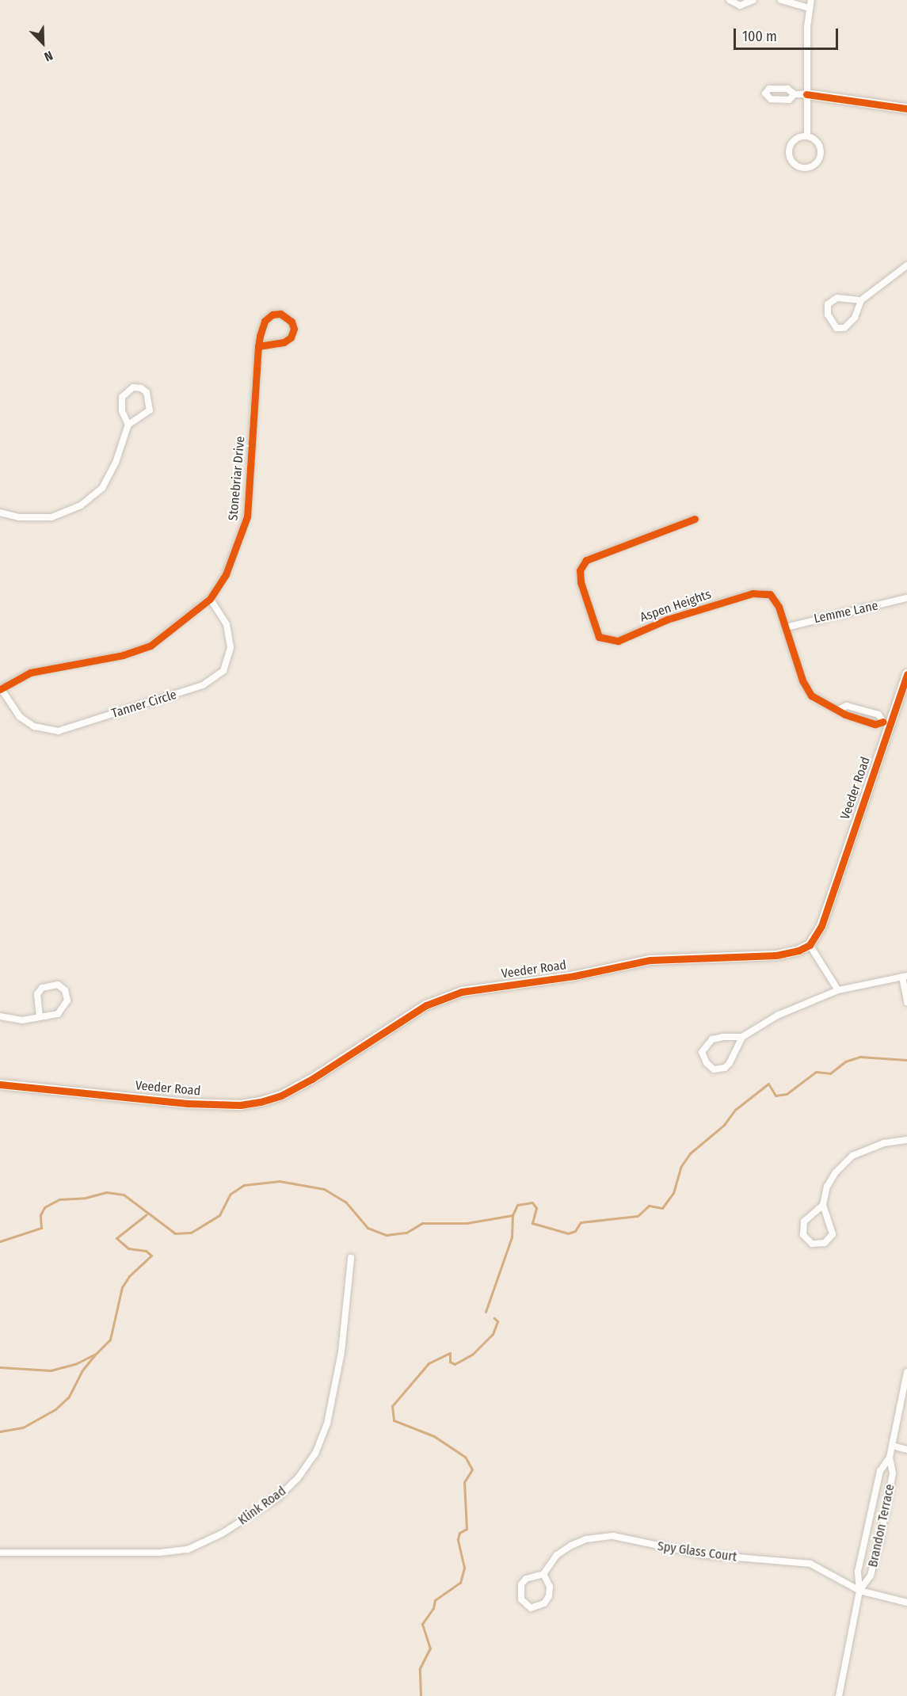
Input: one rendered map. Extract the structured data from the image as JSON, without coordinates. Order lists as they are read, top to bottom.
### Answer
{
  "streets": {
    "street": [
      "Stonebriar Drive",
      "Aspen Heights",
      "Lemme Lane",
      "Tanner Circle",
      "Veeder Road",
      "Klink Road",
      "Brandon Terrace",
      "Spy Glass Court"
    ]
  },
  "crossings": [
    ["Stonebriar Drive", "Tanner Circle"],
    ["Aspen Heights", "Lemme Lane"],
    ["Aspen Heights", "Veeder Road"],
    ["Brandon Terrace", "Spy Glass Court"]
  ],
  "scale_bar": "100 m",
  "north": "bottom right"
}
